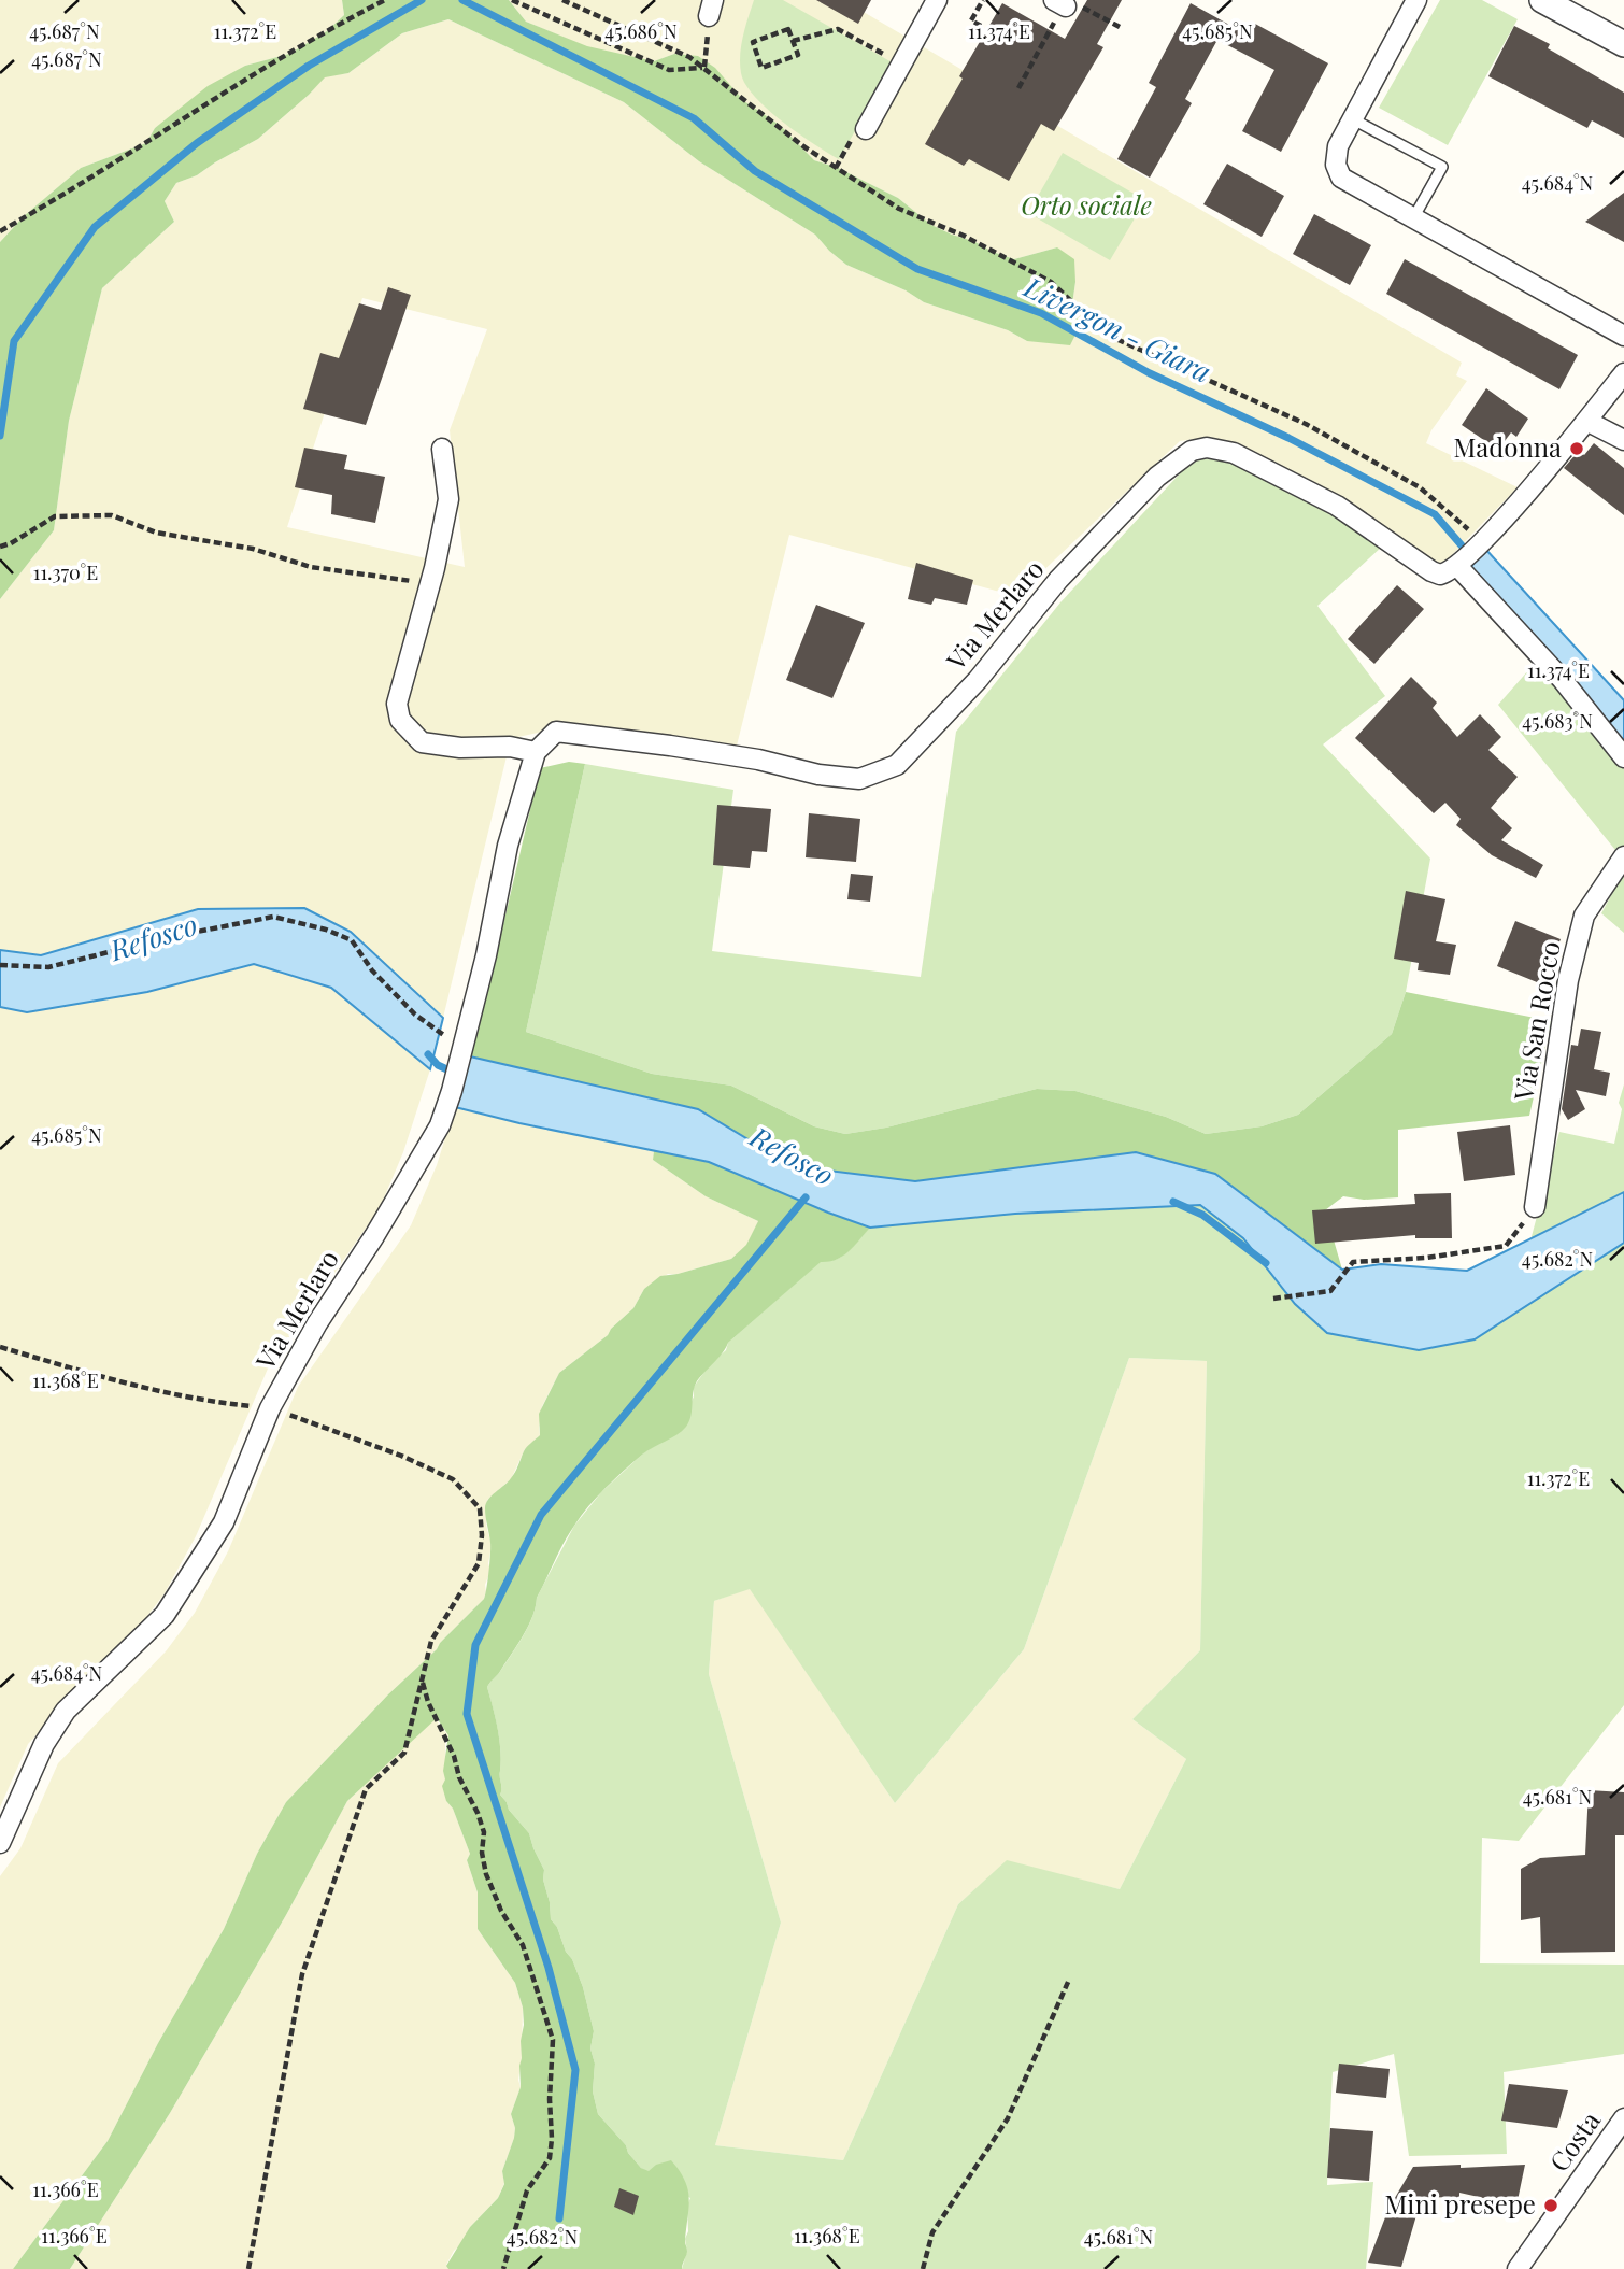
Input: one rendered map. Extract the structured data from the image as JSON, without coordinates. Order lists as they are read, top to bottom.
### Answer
{
  "streets": {
    "street": ["Via Merlaro", "Via San Rocco", "Costa"]
  },
  "water": ["Livergon - Giara", "Refosco"],
  "parks": ["Orto sociale"],
  "places": ["Madonna", "Mini presepe"],
  "coordinates": [
    "45.687°N",
    "45.686°N",
    "45.685°N",
    "11.372°E",
    "11.374°E",
    "45.684°N",
    "11.370°E",
    "45.683°N",
    "45.682°N",
    "11.368°E",
    "45.681°N",
    "11.366°E"
  ]
}
